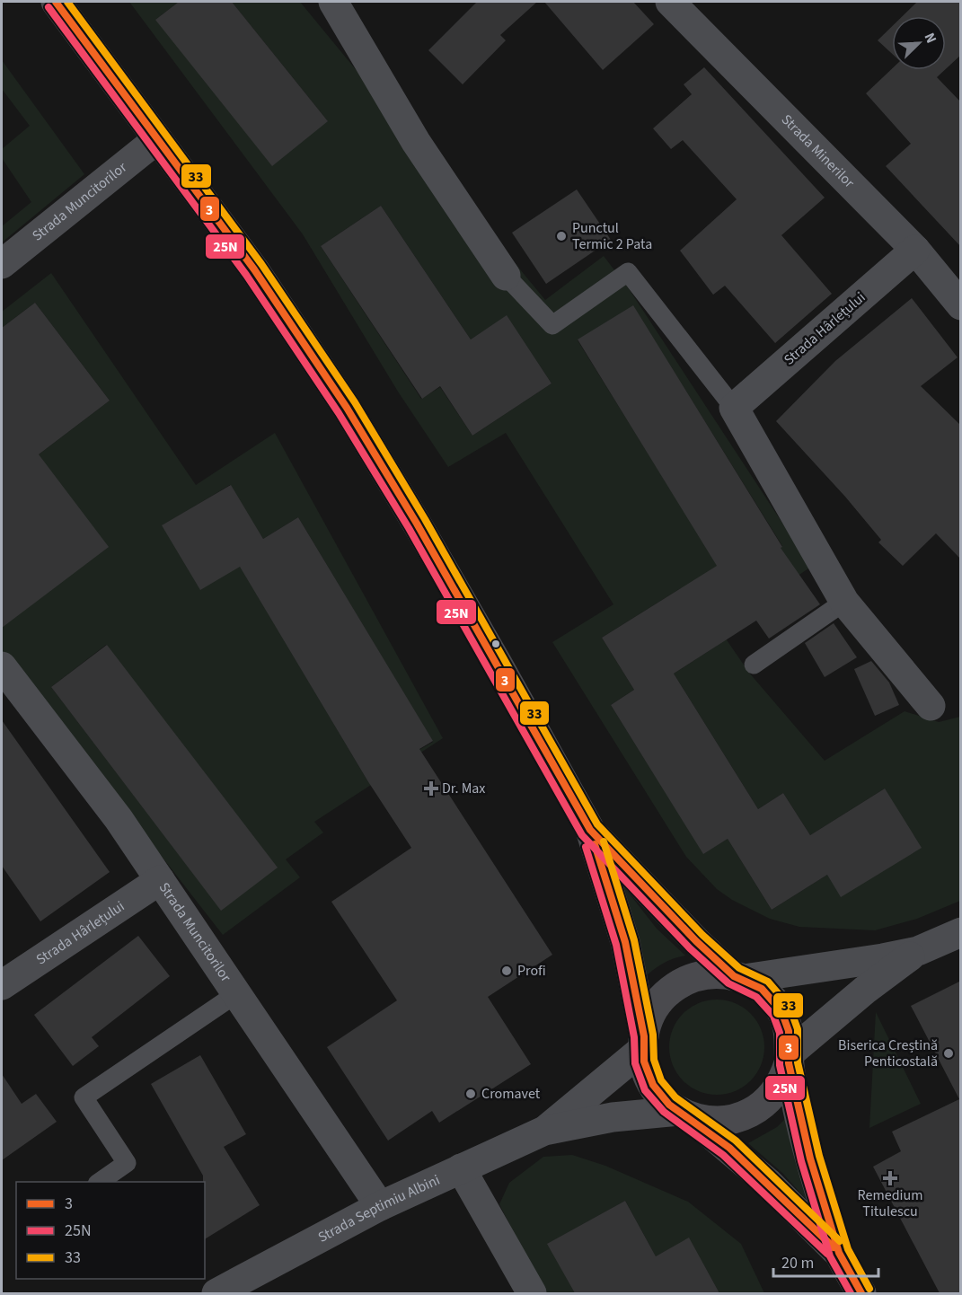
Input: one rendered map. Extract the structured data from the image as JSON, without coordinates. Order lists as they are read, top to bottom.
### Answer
{
  "streets": {
    "street": [
      "Strada Minerilor",
      "Strada Muncitorilor",
      "Strada Hârlețului",
      "Strada Septimiu Albini"
    ]
  },
  "crossings": [
    ["Strada Minerilor", "Strada Hârlețului"],
    ["Strada Muncitorilor", "Strada Hârlețului"],
    ["Strada Muncitorilor", "Strada Septimiu Albini"]
  ],
  "places": {
    "other": [
      "Punctul Termic 2 Pata",
      "Profi",
      "Biserica Creștină Penticostală",
      "Cromavet"
    ],
    "health": ["Dr. Max", "Remedium Titulescu"]
  },
  "lines": ["transit line 3", "transit line 33", "transit line 25N"],
  "legend": ["3", "25N", "33"],
  "scale_bar": "20 m",
  "north": "top right"
}
